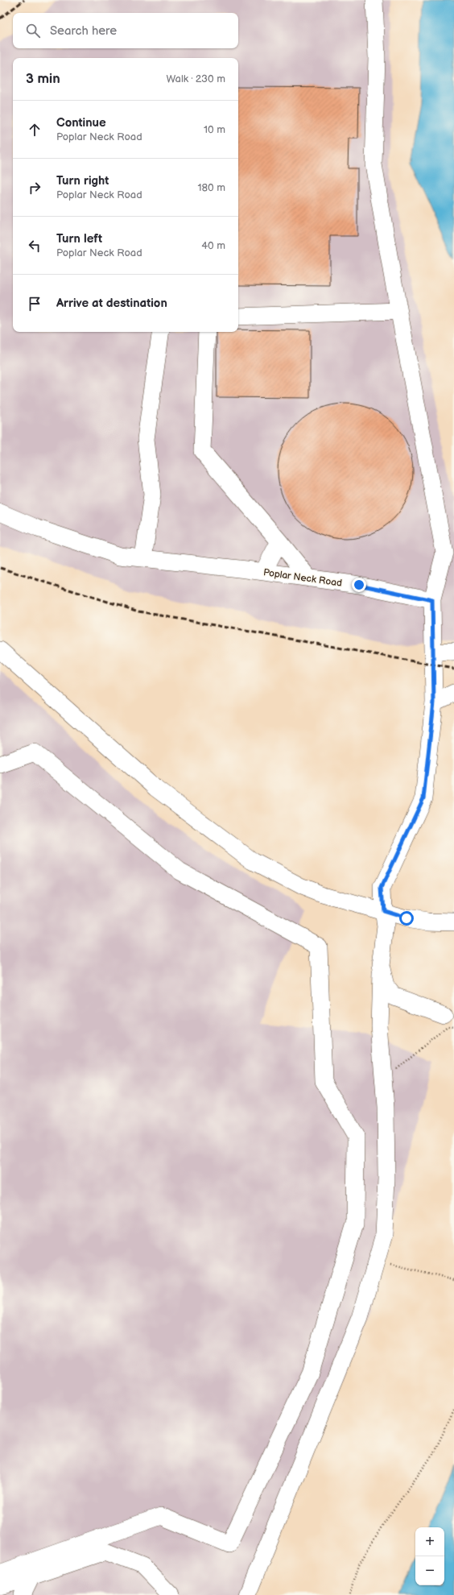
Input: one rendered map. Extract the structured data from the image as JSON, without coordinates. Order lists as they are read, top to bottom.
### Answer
{
  "streets": {
    "lane": ["Poplar Neck Road"]
  },
  "page": {
    "search": "Search here",
    "heading": ["3 min", "Walk · 230 m"],
    "list": [
      ["Continue", "Poplar Neck Road", "10 m"],
      ["Turn right", "Poplar Neck Road", "180 m"],
      ["Turn left", "Poplar Neck Road", "40 m"],
      "Arrive at destination"
    ],
    "map_buttons": ["+", "−"]
  }
}
